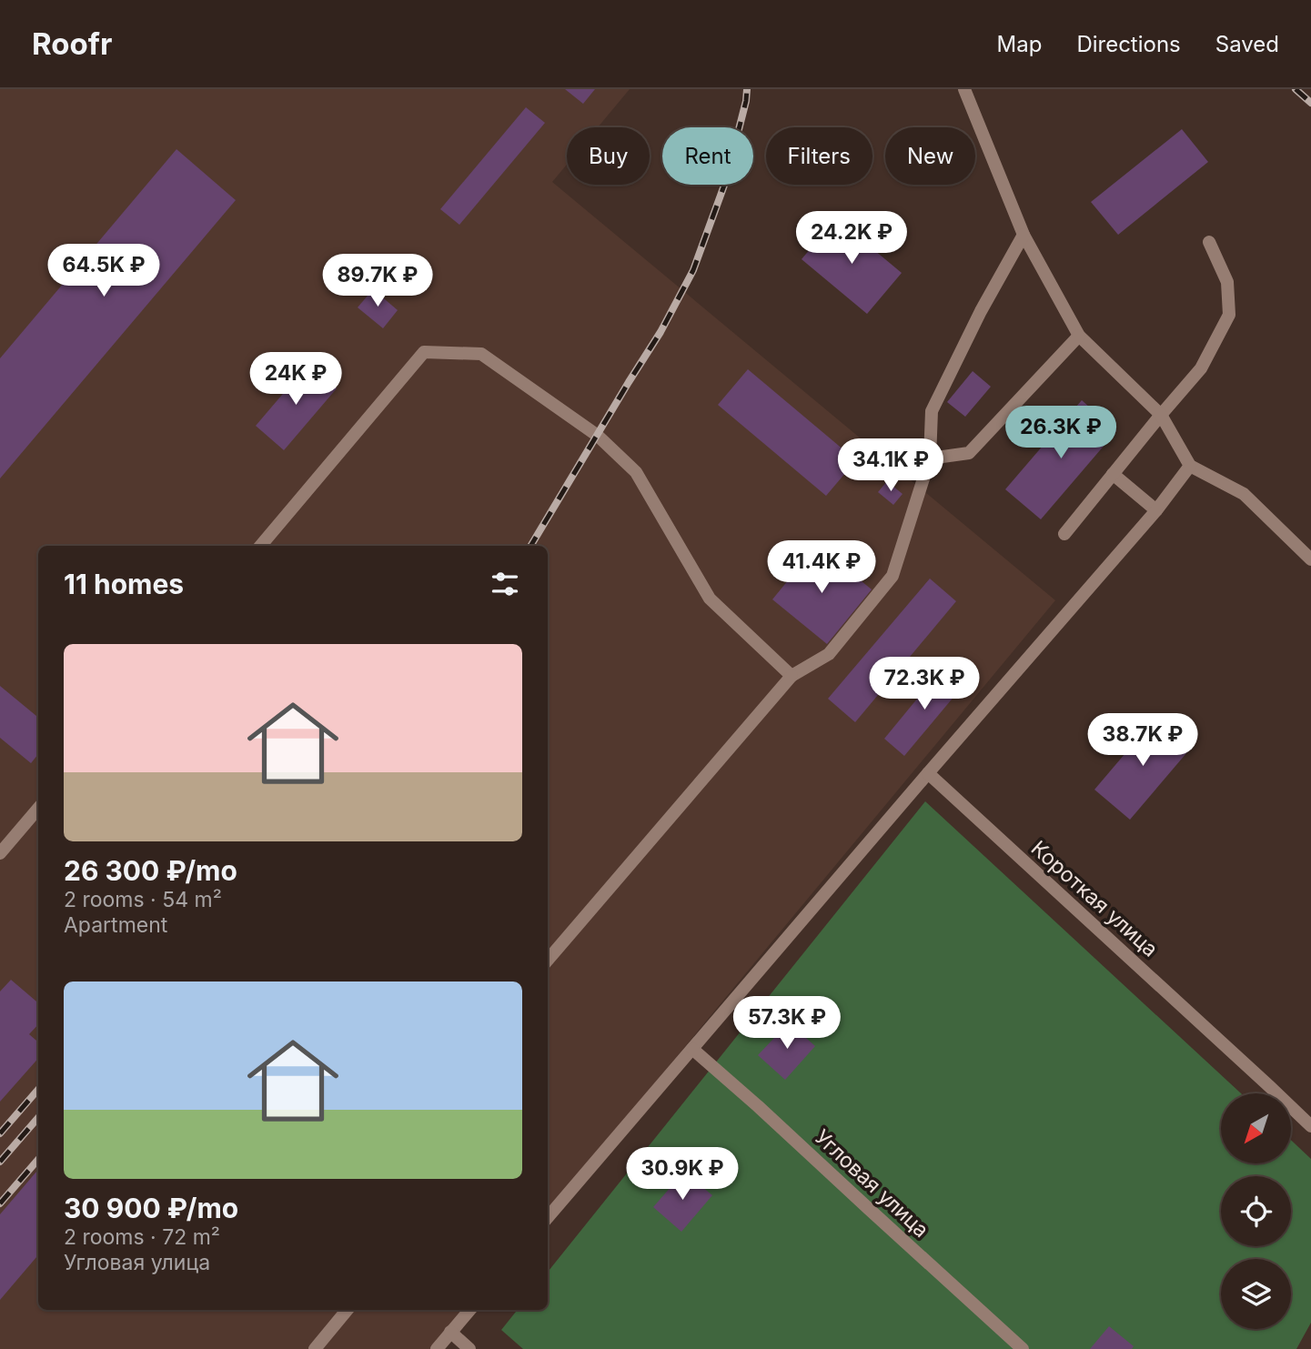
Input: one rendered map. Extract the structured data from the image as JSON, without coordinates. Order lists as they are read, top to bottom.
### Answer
{
  "streets": {
    "street": ["Короткая улица", "Угловая улица"]
  },
  "north": "bottom left",
  "page": {
    "header": "Roofr",
    "nav": ["Map", "Directions", "Saved"],
    "chip": [
      "Buy",
      "Rent",
      "Filters",
      "New"
    ],
    "price": [
      "24.2K ₽",
      "64.5K ₽",
      "89.7K ₽",
      "24K ₽",
      "26.3K ₽",
      "34.1K ₽",
      "41.4K ₽",
      "72.3K ₽",
      "38.7K ₽",
      "57.3K ₽",
      "30.9K ₽"
    ],
    "heading": "11 homes",
    "list": [
      {
        "name": "26 300 ₽/mo",
        "note": "2 rooms · 54 m² · Apartment"
      },
      {
        "name": "30 900 ₽/mo",
        "note": "2 rooms · 72 m² · Угловая улица"
      }
    ]
  }
}
